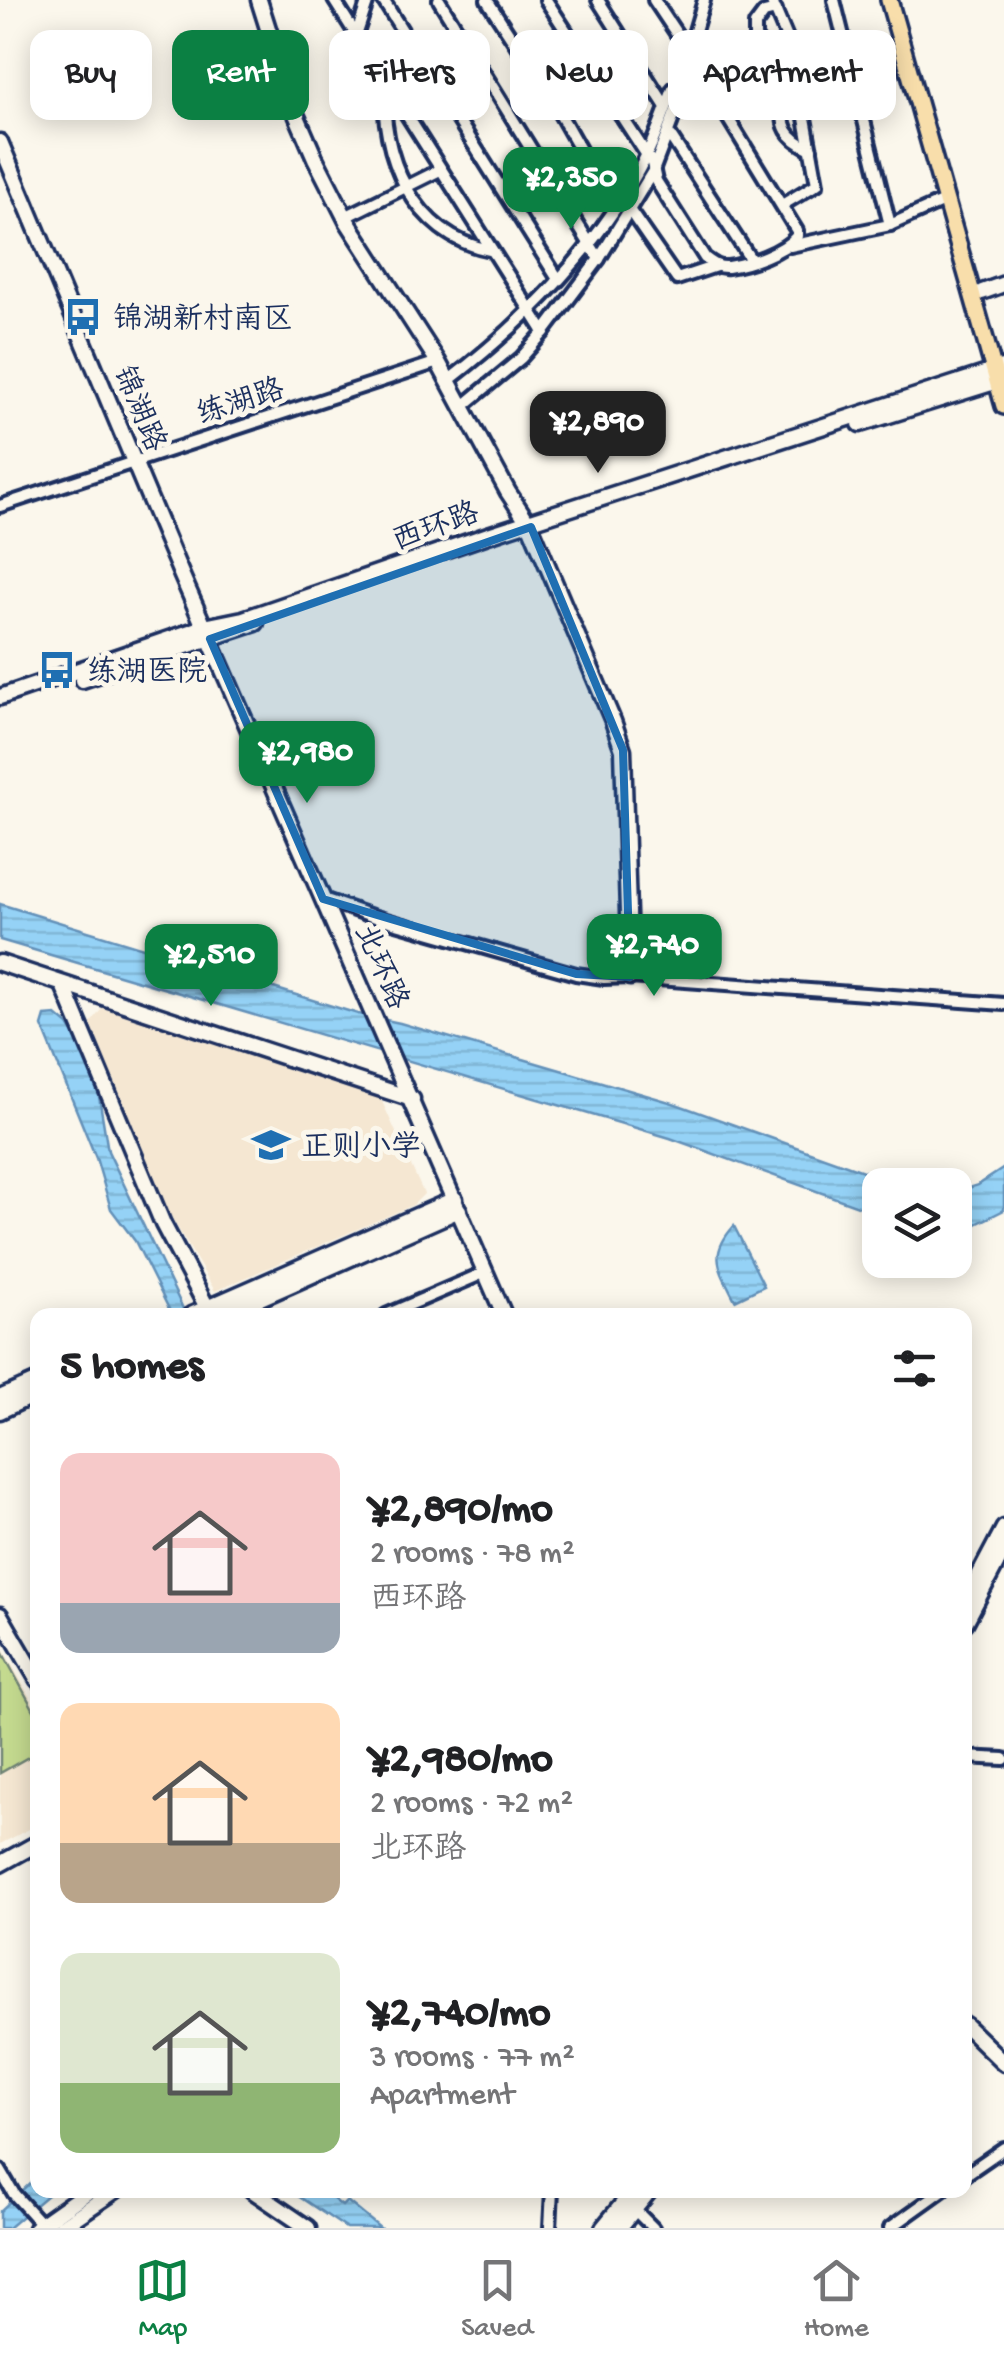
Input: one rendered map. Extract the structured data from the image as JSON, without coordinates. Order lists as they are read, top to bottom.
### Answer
{
  "streets": {
    "street": [
      "练湖路",
      "锦湖路",
      "西环路",
      "北环路"
    ]
  },
  "crossings": [
    ["练湖路", "锦湖路"],
    ["锦湖路", "西环路"],
    ["锦湖路", "北环路"],
    ["西环路", "北环路"]
  ],
  "places": {
    "bus stop": ["锦湖新村南区", "练湖医院"],
    "school or university": ["正则小学"]
  },
  "page": {
    "chip": [
      "Buy",
      "Rent",
      "Filters",
      "New",
      "Apartment"
    ],
    "price": [
      "¥2,350",
      "¥2,890",
      "¥2,980",
      "¥2,740",
      "¥2,510"
    ],
    "heading": "5 homes",
    "list": [
      {
        "name": "¥2,890/mo",
        "note": "2 rooms · 78 m² · 西环路"
      },
      {
        "name": "¥2,980/mo",
        "note": "2 rooms · 72 m² · 北环路"
      },
      {
        "name": "¥2,740/mo",
        "note": "3 rooms · 77 m² · Apartment"
      }
    ],
    "tabs": ["Map", "Saved", "Home"]
  }
}
